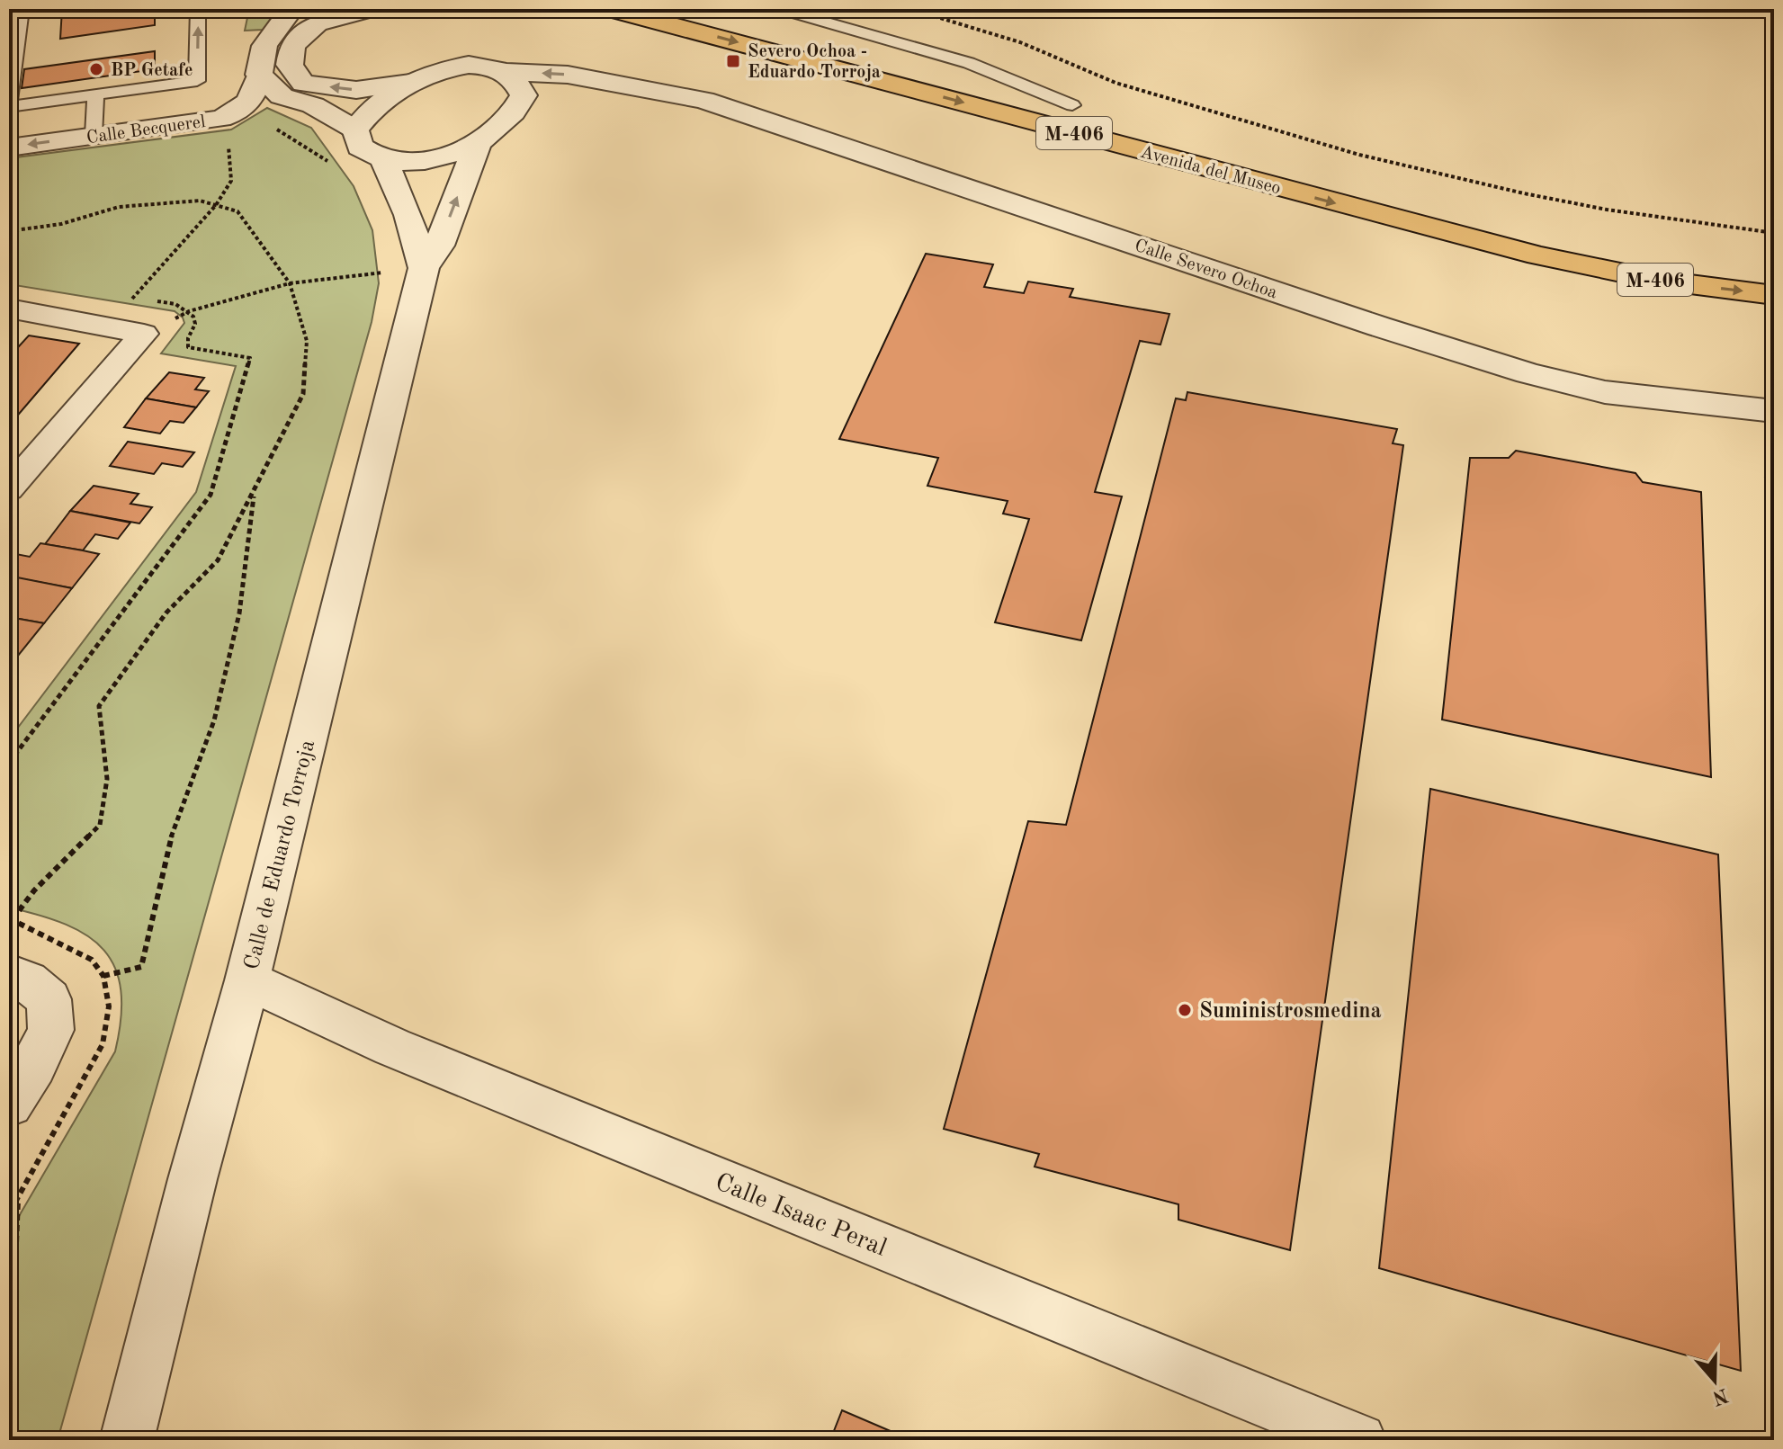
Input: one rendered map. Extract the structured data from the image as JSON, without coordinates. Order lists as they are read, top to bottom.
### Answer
{
  "streets": {
    "highway": ["M-406", "Avenida del Museo"],
    "street": [
      "Calle Becquerel",
      "Calle Severo Ochoa",
      "Calle de Eduardo Torroja",
      "Calle Isaac Peral"
    ]
  },
  "crossings": [
    ["Calle de Eduardo Torroja", "Calle Isaac Peral"]
  ],
  "places": {
    "transit": ["Severo Ochoa - Eduardo Torroja"],
    "other": ["BP Getafe", "Suministrosmedina"]
  },
  "north": "bottom"
}
